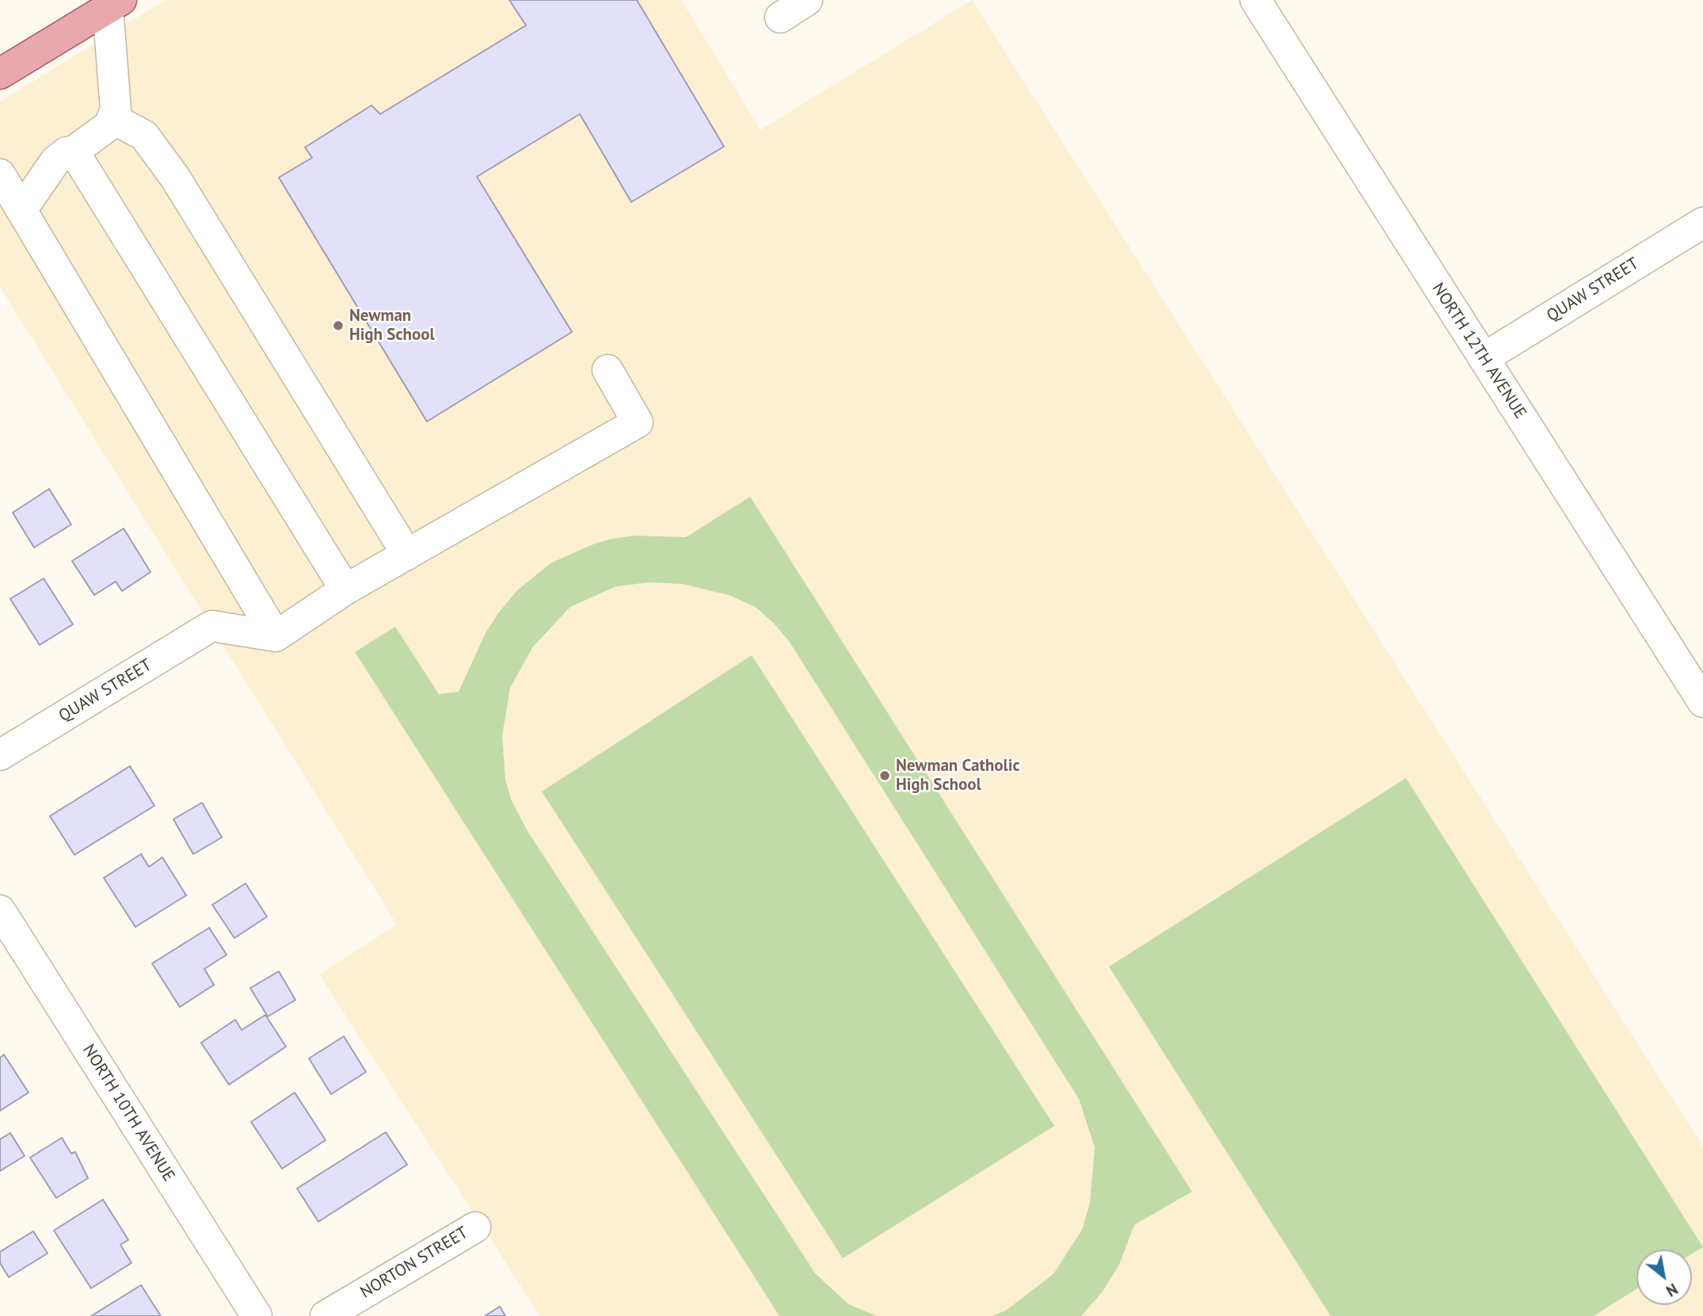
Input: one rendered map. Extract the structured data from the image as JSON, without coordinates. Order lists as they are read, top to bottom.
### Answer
{
  "streets": {
    "street": [
      "QUAW STREET",
      "NORTH 12TH AVENUE",
      "NORTH 10TH AVENUE",
      "NORTON STREET"
    ]
  },
  "crossings": [
    ["QUAW STREET", "NORTH 12TH AVENUE"]
  ],
  "places": ["Newman High School", "Newman Catholic High School"],
  "north": "bottom right"
}
